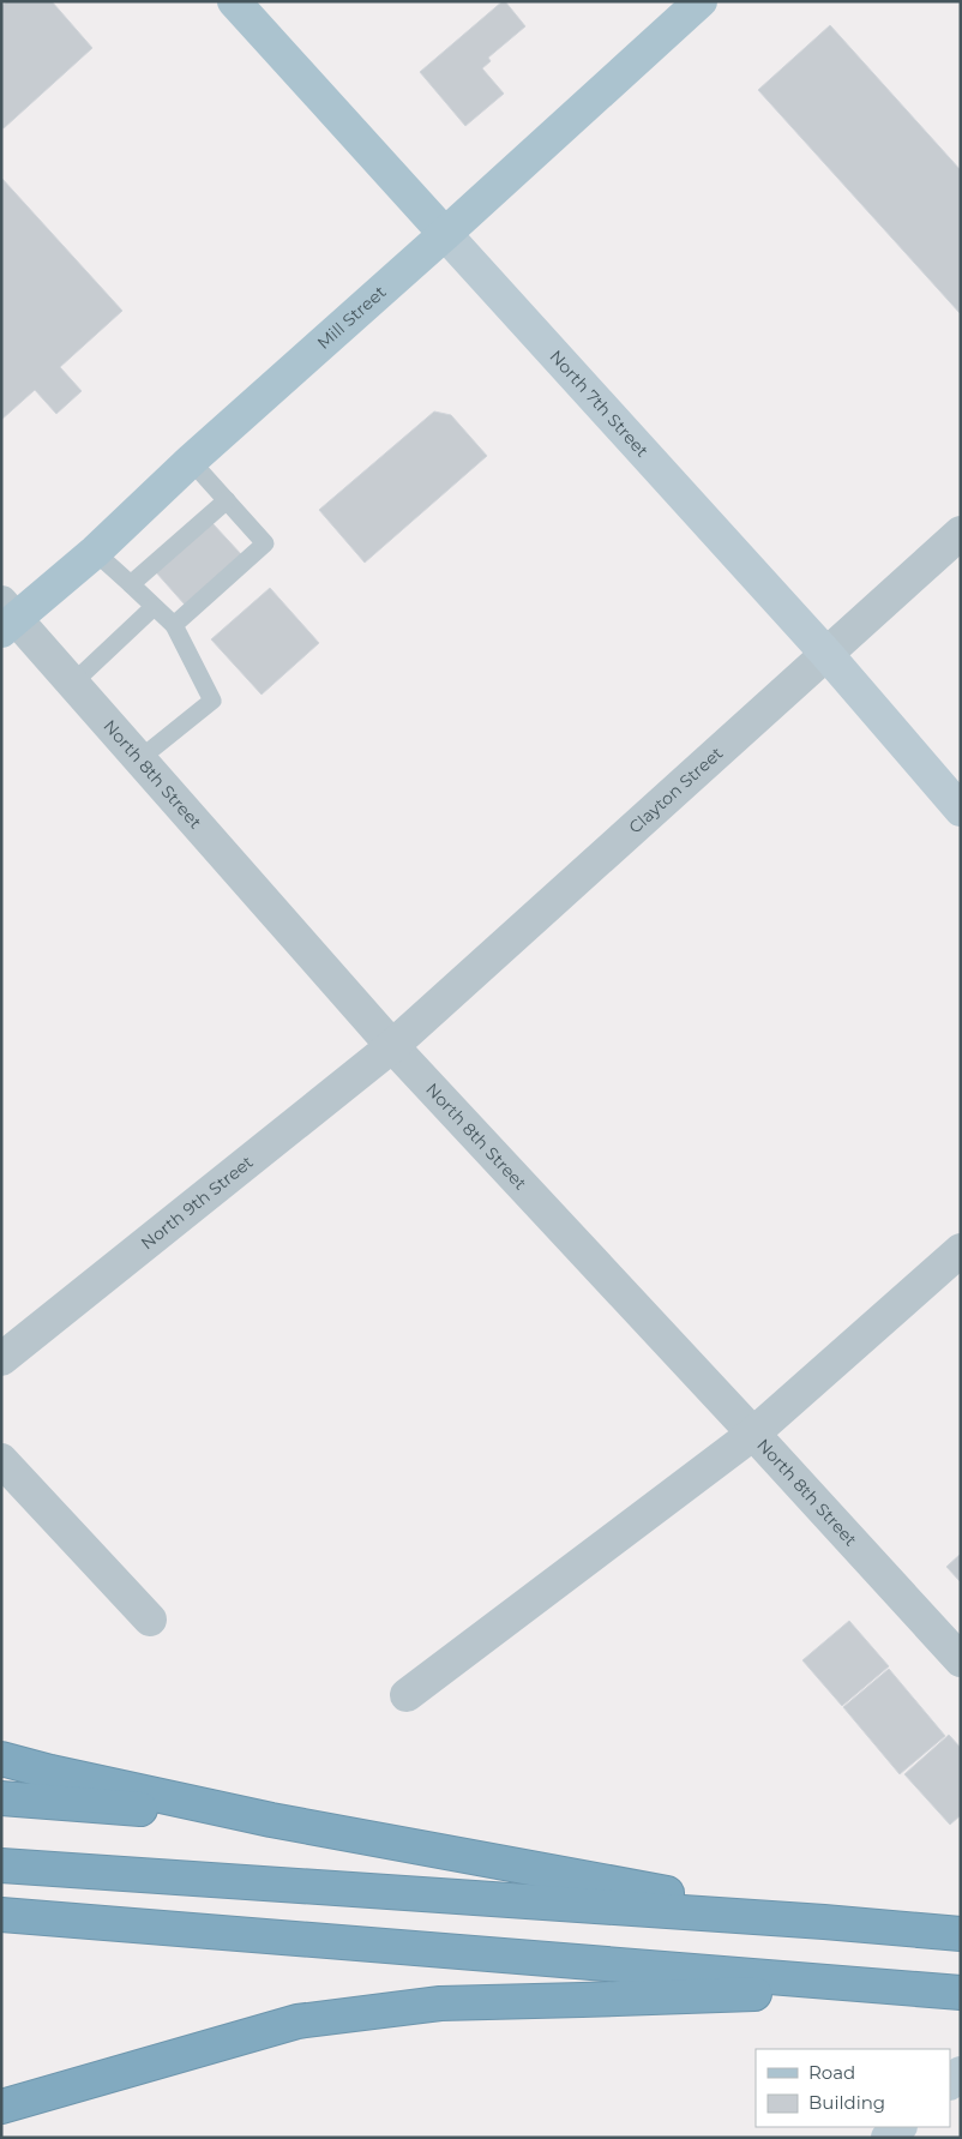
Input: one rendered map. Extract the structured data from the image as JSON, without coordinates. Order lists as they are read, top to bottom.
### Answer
{
  "streets": {
    "main road": ["Mill Street", "North 7th Street"],
    "street": ["North 8th Street", "Clayton Street", "North 9th Street"]
  },
  "crossings": [
    ["Mill Street", "North 7th Street"],
    ["Mill Street", "North 8th Street"],
    ["North 7th Street", "Clayton Street"],
    ["North 8th Street", "Clayton Street"],
    ["North 8th Street", "North 9th Street"],
    ["Clayton Street", "North 9th Street"]
  ],
  "legend": ["Road", "Building"]
}
